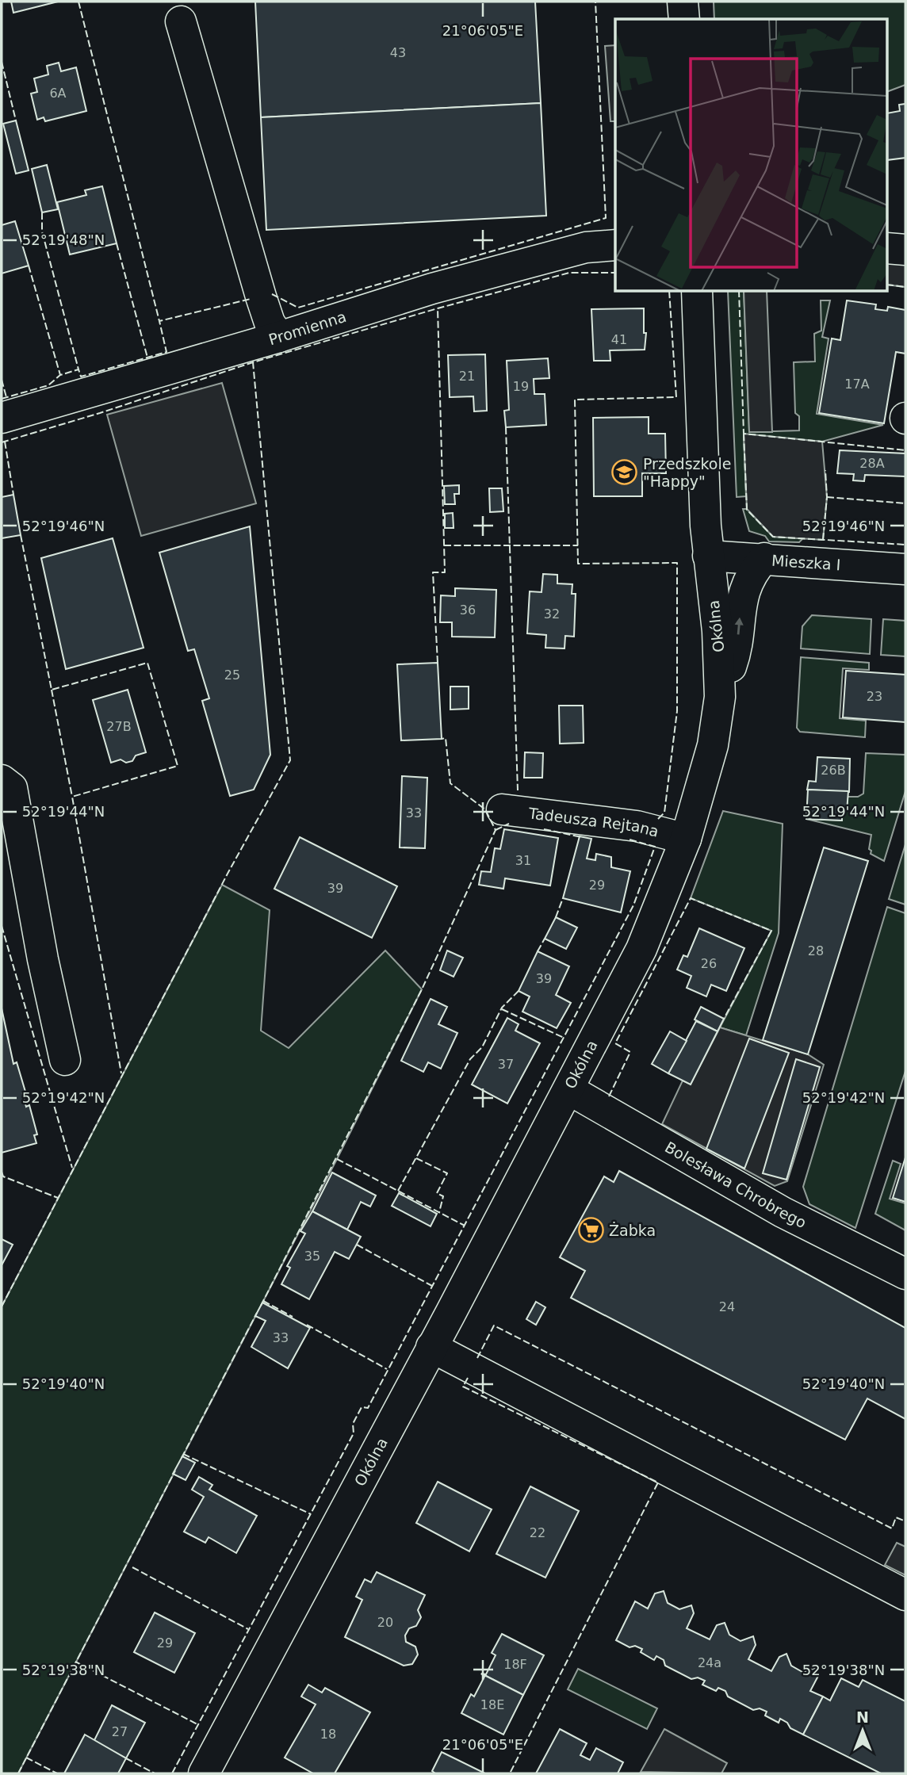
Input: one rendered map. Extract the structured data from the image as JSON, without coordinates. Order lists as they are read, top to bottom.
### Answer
{
  "streets": {
    "street": [
      "Promienna",
      "Mieszka I",
      "Okólna",
      "Tadeusza Rejtana",
      "Bolesława Chrobrego"
    ]
  },
  "crossings": [
    ["Mieszka I", "Okólna"],
    ["Okólna", "Tadeusza Rejtana"],
    ["Okólna", "Bolesława Chrobrego"]
  ],
  "places": {
    "school or university": ["Przedszkole \"Happy\""],
    "supermarket": ["Żabka"]
  },
  "house_numbers": [
    "43",
    "6A",
    "41",
    "21",
    "17A",
    "19",
    "28A",
    "36",
    "32",
    "25",
    "23",
    "27B",
    "26B",
    "33",
    "31",
    "29",
    "39",
    "28",
    "26",
    "39",
    "37",
    "35",
    "24",
    "33",
    "22",
    "20",
    "29",
    "24a",
    "18F",
    "18E",
    "27",
    "18"
  ],
  "north": "top",
  "coordinates": [
    "21°06'05\"E",
    "52°19'48\"N",
    "52°19'46\"N",
    "52°19'44\"N",
    "52°19'42\"N",
    "52°19'40\"N",
    "52°19'38\"N"
  ]
}
